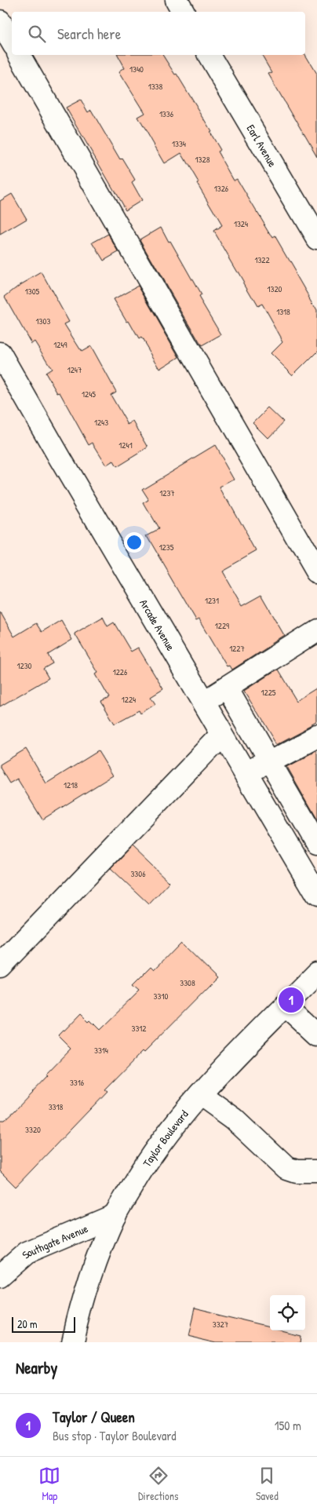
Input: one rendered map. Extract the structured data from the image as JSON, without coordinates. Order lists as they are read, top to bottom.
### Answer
{
  "streets": {
    "street": [
      "Earl Avenue",
      "Arcade Avenue",
      "Taylor Boulevard",
      "Southgate Avenue"
    ]
  },
  "crossings": [
    ["Taylor Boulevard", "Southgate Avenue"]
  ],
  "house_numbers": [
    "1340",
    "1338",
    "1336",
    "1334",
    "1328",
    "1326",
    "1324",
    "1322",
    "1320",
    "1305",
    "1318",
    "1303",
    "1249",
    "1247",
    "1245",
    "1243",
    "1241",
    "1237",
    "1235",
    "1231",
    "1229",
    "1227",
    "1230",
    "1226",
    "1225",
    "1224",
    "1218",
    "3306",
    "3308",
    "3310",
    "3312",
    "3314",
    "3316",
    "3318",
    "3320",
    "3327"
  ],
  "scale_bar": "20 m",
  "page": {
    "search": "Search here",
    "pins": "1",
    "scale": "20 m",
    "heading": "Nearby",
    "list": [
      {
        "mark": "1",
        "name": "Taylor / Queen",
        "note": "Bus stop · Taylor Boulevard",
        "value": "150 m"
      }
    ],
    "nav": ["Map", "Directions", "Saved"]
  }
}
